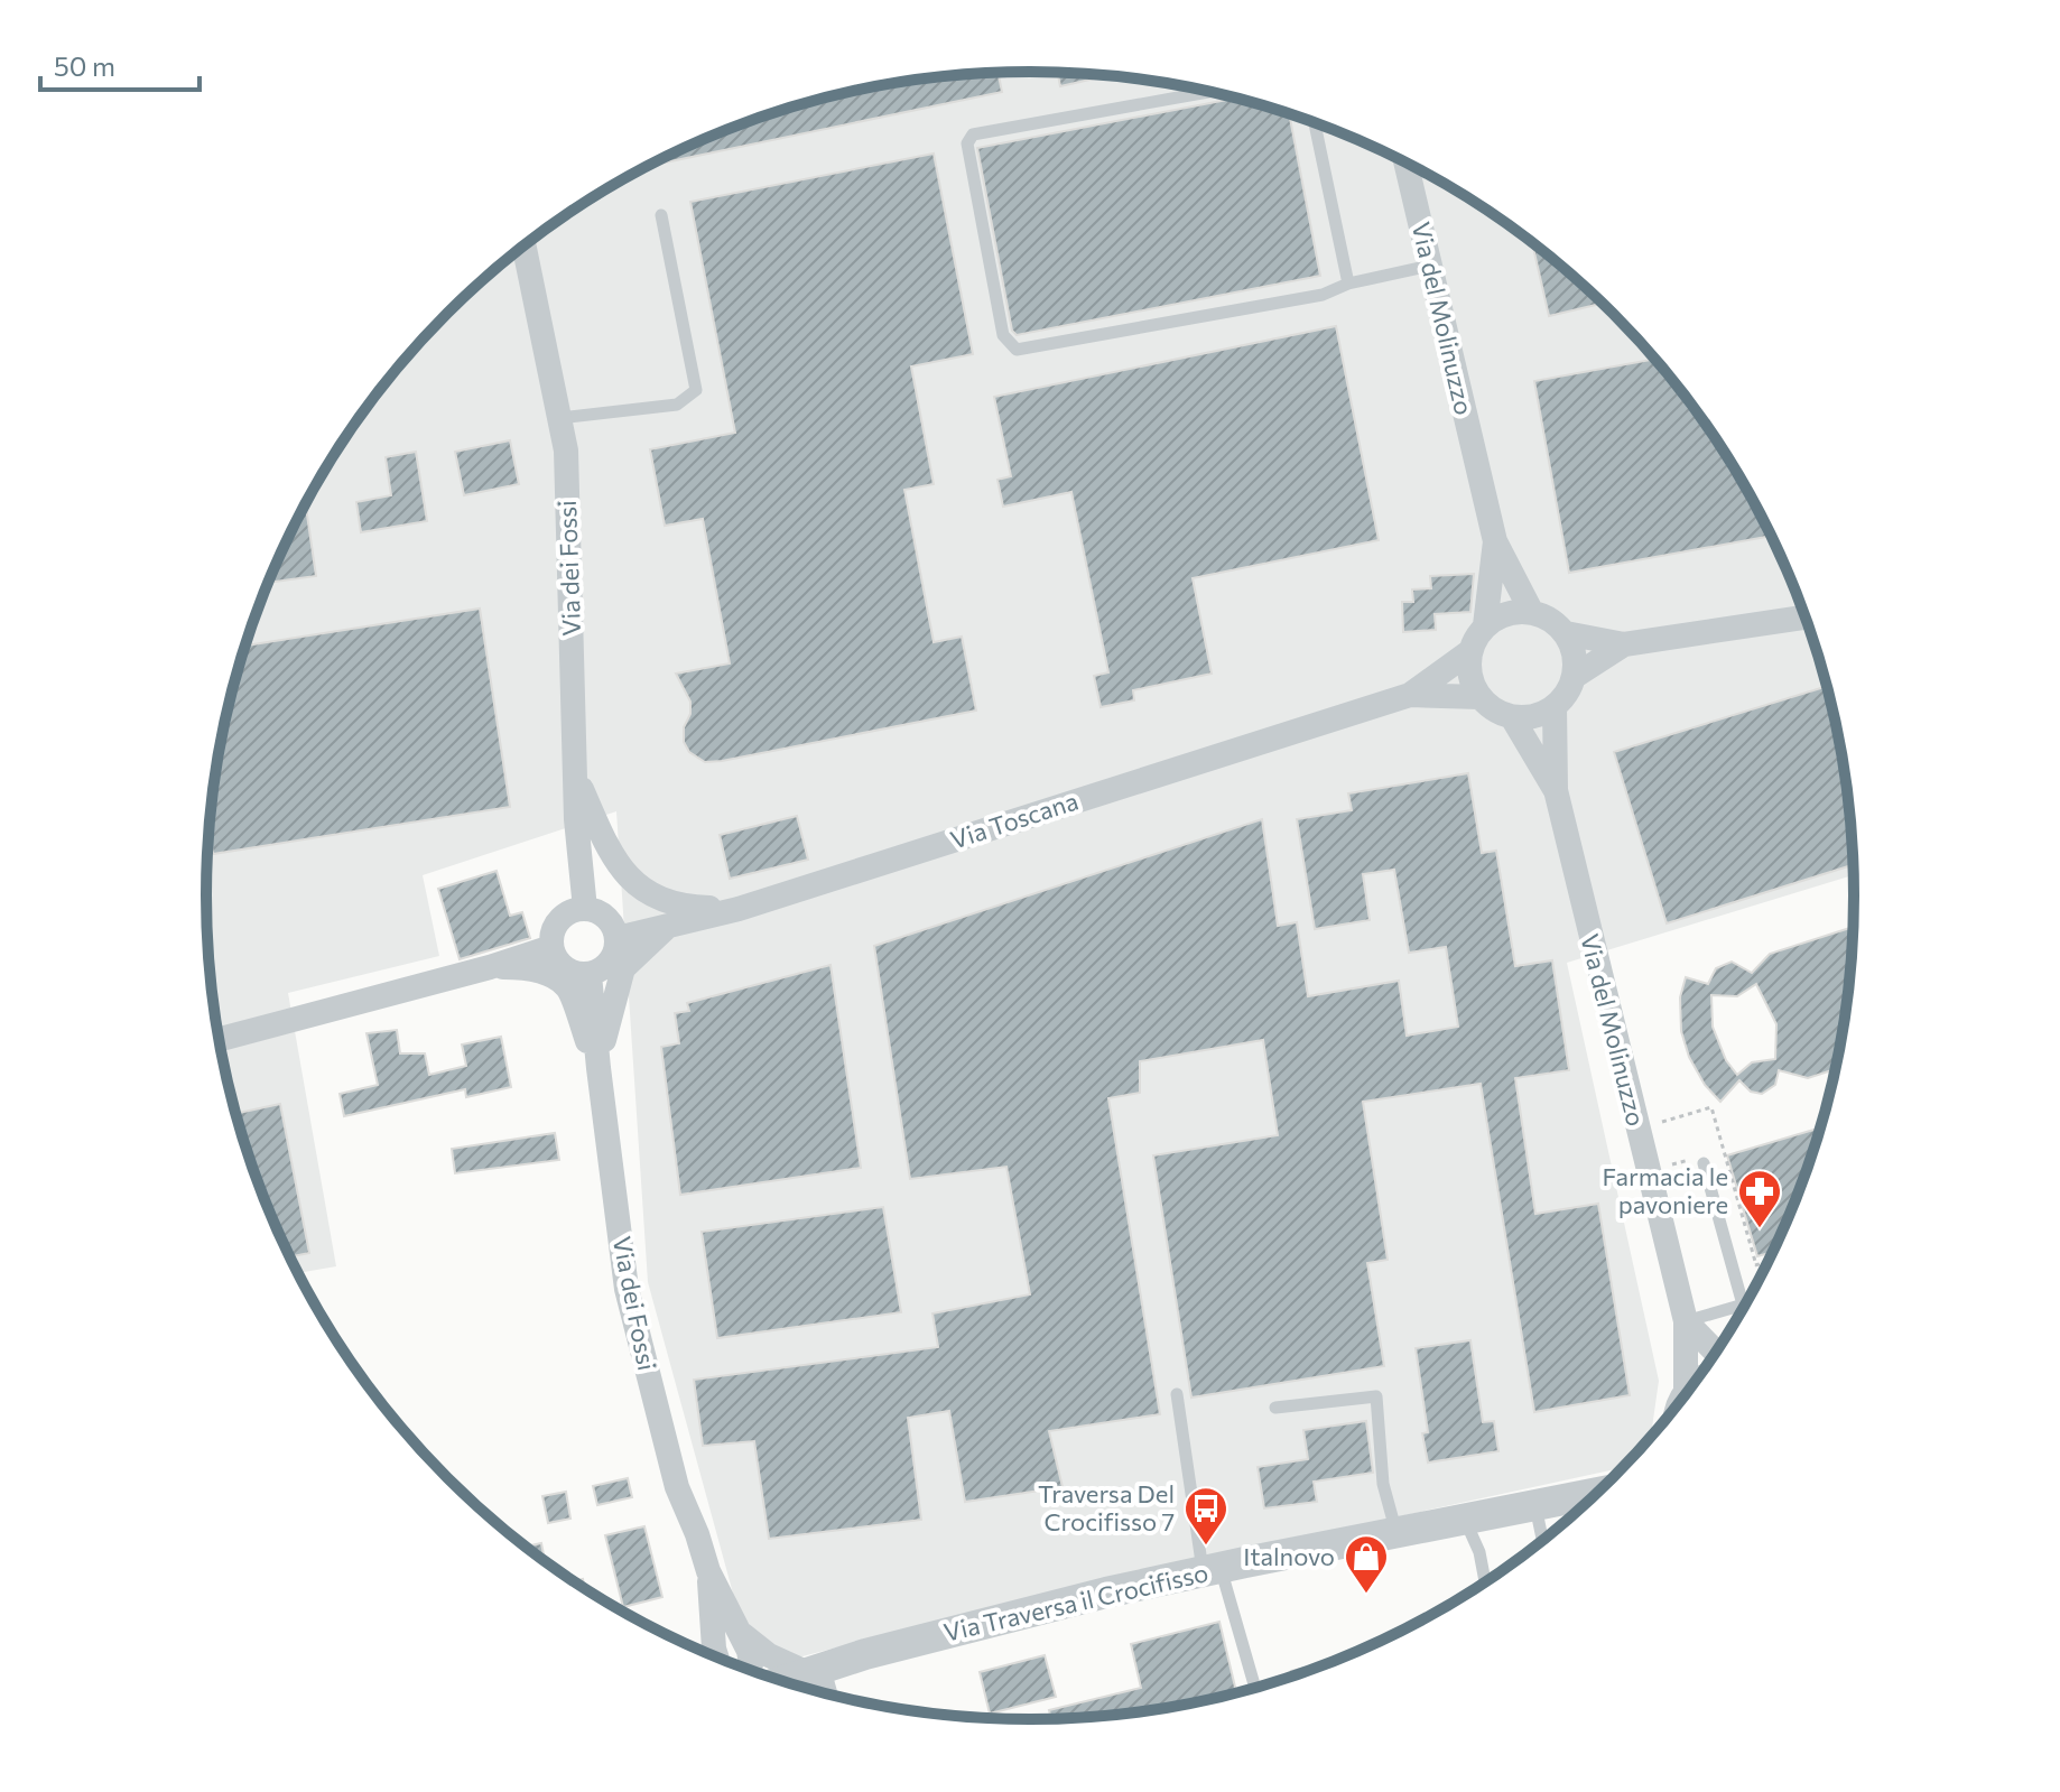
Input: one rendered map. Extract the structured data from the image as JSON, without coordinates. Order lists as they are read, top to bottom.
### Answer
{
  "streets": {
    "street": [
      "Via del Molinuzzo",
      "Via dei Fossi",
      "Via Toscana",
      "Via Traversa il Crocifisso"
    ]
  },
  "crossings": [
    ["Via del Molinuzzo", "Via Toscana"],
    ["Via dei Fossi", "Via Toscana"],
    ["Via dei Fossi", "Via Traversa il Crocifisso"]
  ],
  "places": {
    "pharmacy": ["Farmacia le pavoniere"],
    "bus stop": ["Traversa Del Crocifisso 7"],
    "shop": ["Italnovo"]
  },
  "scale_bar": "50 m"
}
